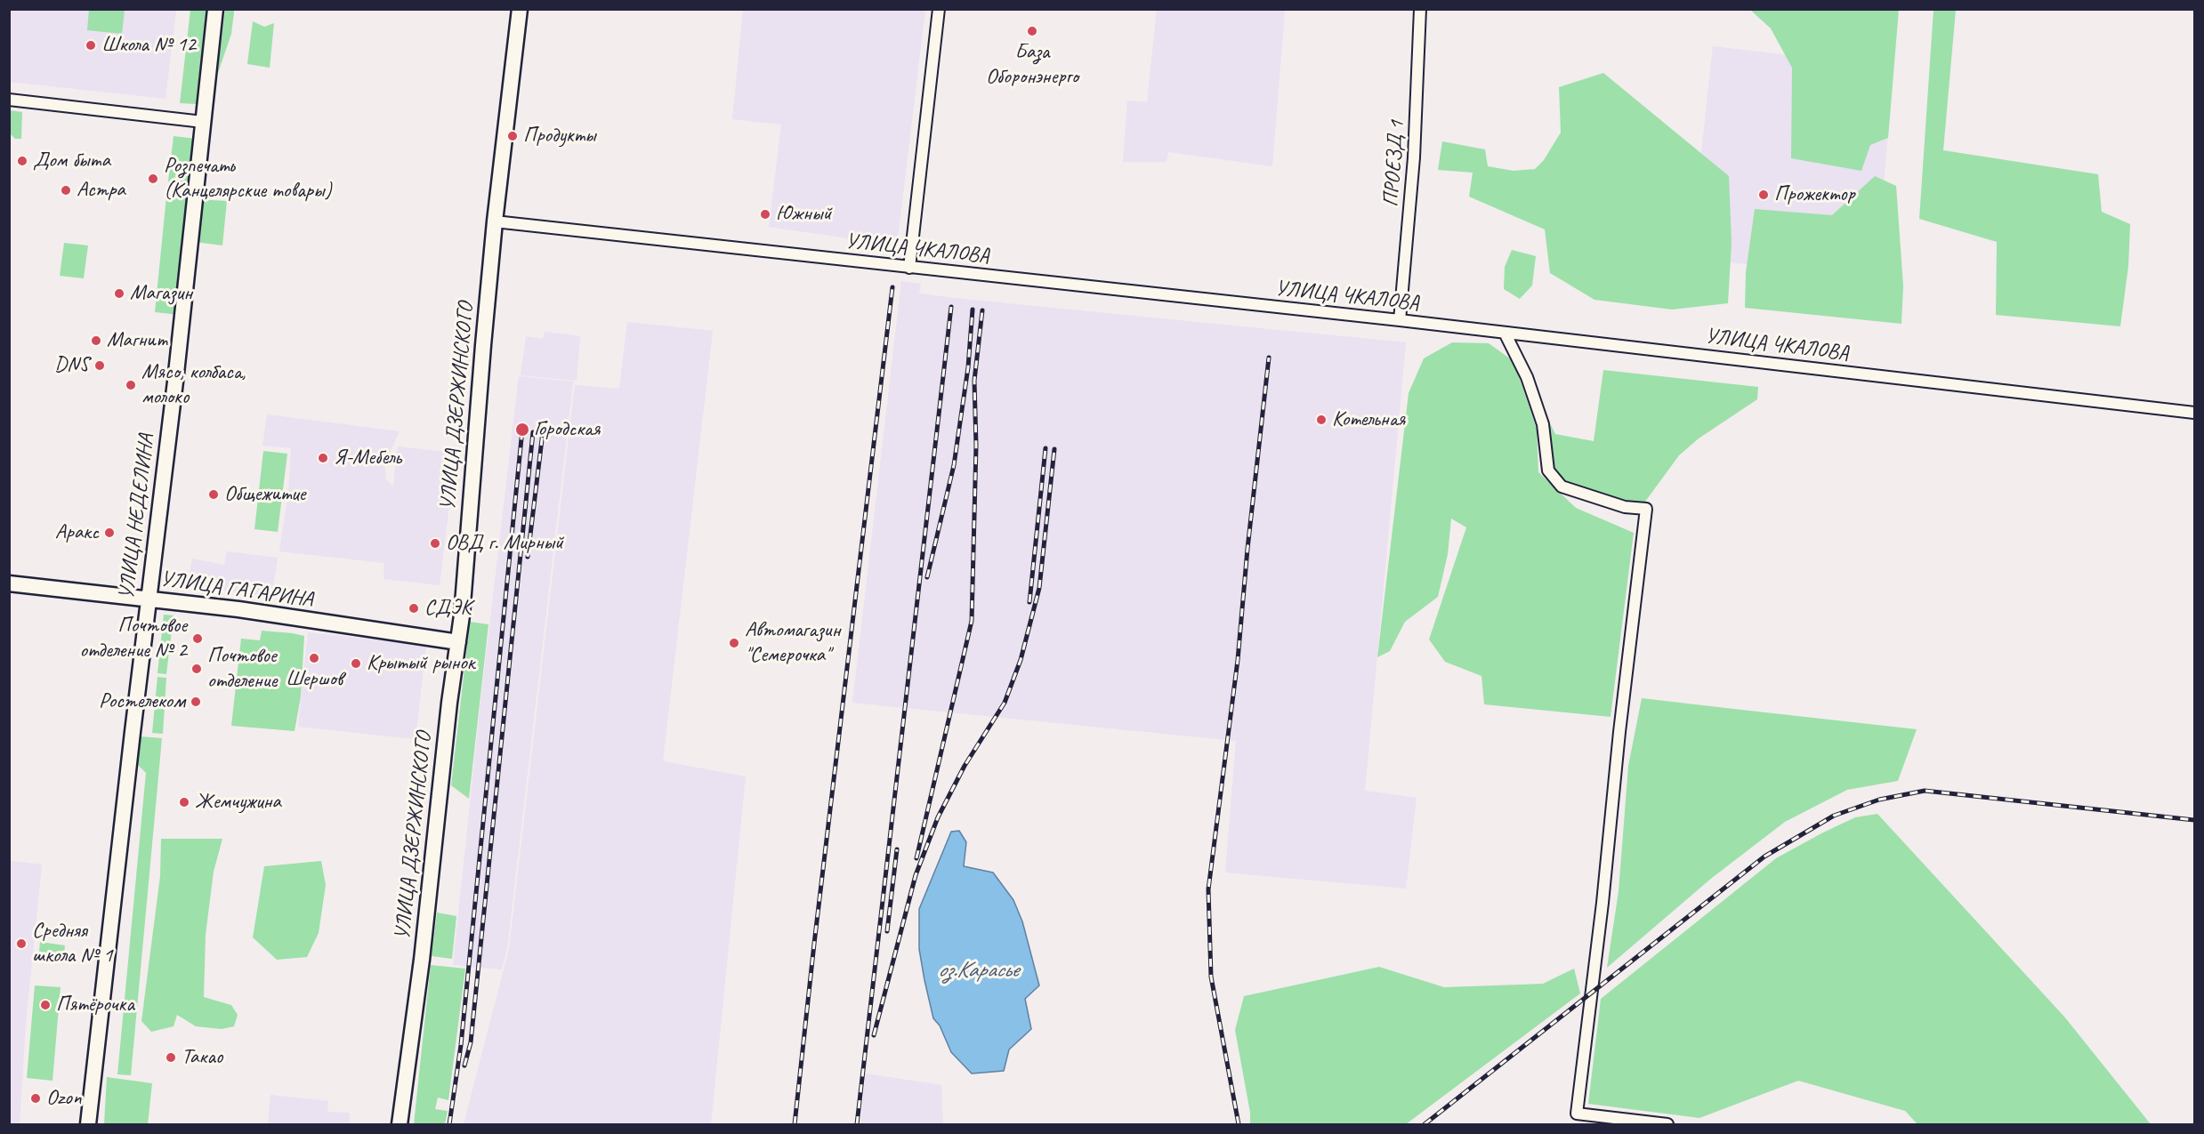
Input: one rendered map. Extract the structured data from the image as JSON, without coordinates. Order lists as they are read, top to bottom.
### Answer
{
  "streets": {
    "street": [
      "ПРОЕЗД 1",
      "УЛИЦА ЧКАЛОВА",
      "УЛИЦА ДЗЕРЖИНСКОГО",
      "УЛИЦА НЕДЕЛИНА",
      "УЛИЦА ГАГАРИНА"
    ]
  },
  "crossings": [
    ["ПРОЕЗД 1", "УЛИЦА ЧКАЛОВА"],
    ["УЛИЦА ЧКАЛОВА", "УЛИЦА ДЗЕРЖИНСКОГО"],
    ["УЛИЦА ДЗЕРЖИНСКОГО", "УЛИЦА ГАГАРИНА"],
    ["УЛИЦА НЕДЕЛИНА", "УЛИЦА ГАГАРИНА"]
  ],
  "water": ["оз.Карасье"],
  "places": [
    "База Оборонэнерго",
    "Школа № 12",
    "Продукты",
    "Дом быта",
    "Розпечать (Канцелярские товары)",
    "Астра",
    "Прожектор",
    "Южный",
    "Магазин",
    "Магнит",
    "DNS",
    "Мясо, колбаса, молоко",
    "Котельная",
    "Городская",
    "Я-Мебель",
    "Общежитие",
    "Аракс",
    "ОВД г. Мирный",
    "СДЭК",
    "Почтовое отделение № 2",
    "Автомагазин \"Семерочка\"",
    "Шершов",
    "Крытый рынок",
    "Почтовое отделение",
    "Ростелеком",
    "Жемчужина",
    "Средняя школа № 1",
    "Пятёрочка",
    "Такао",
    "Ozon"
  ]
}
